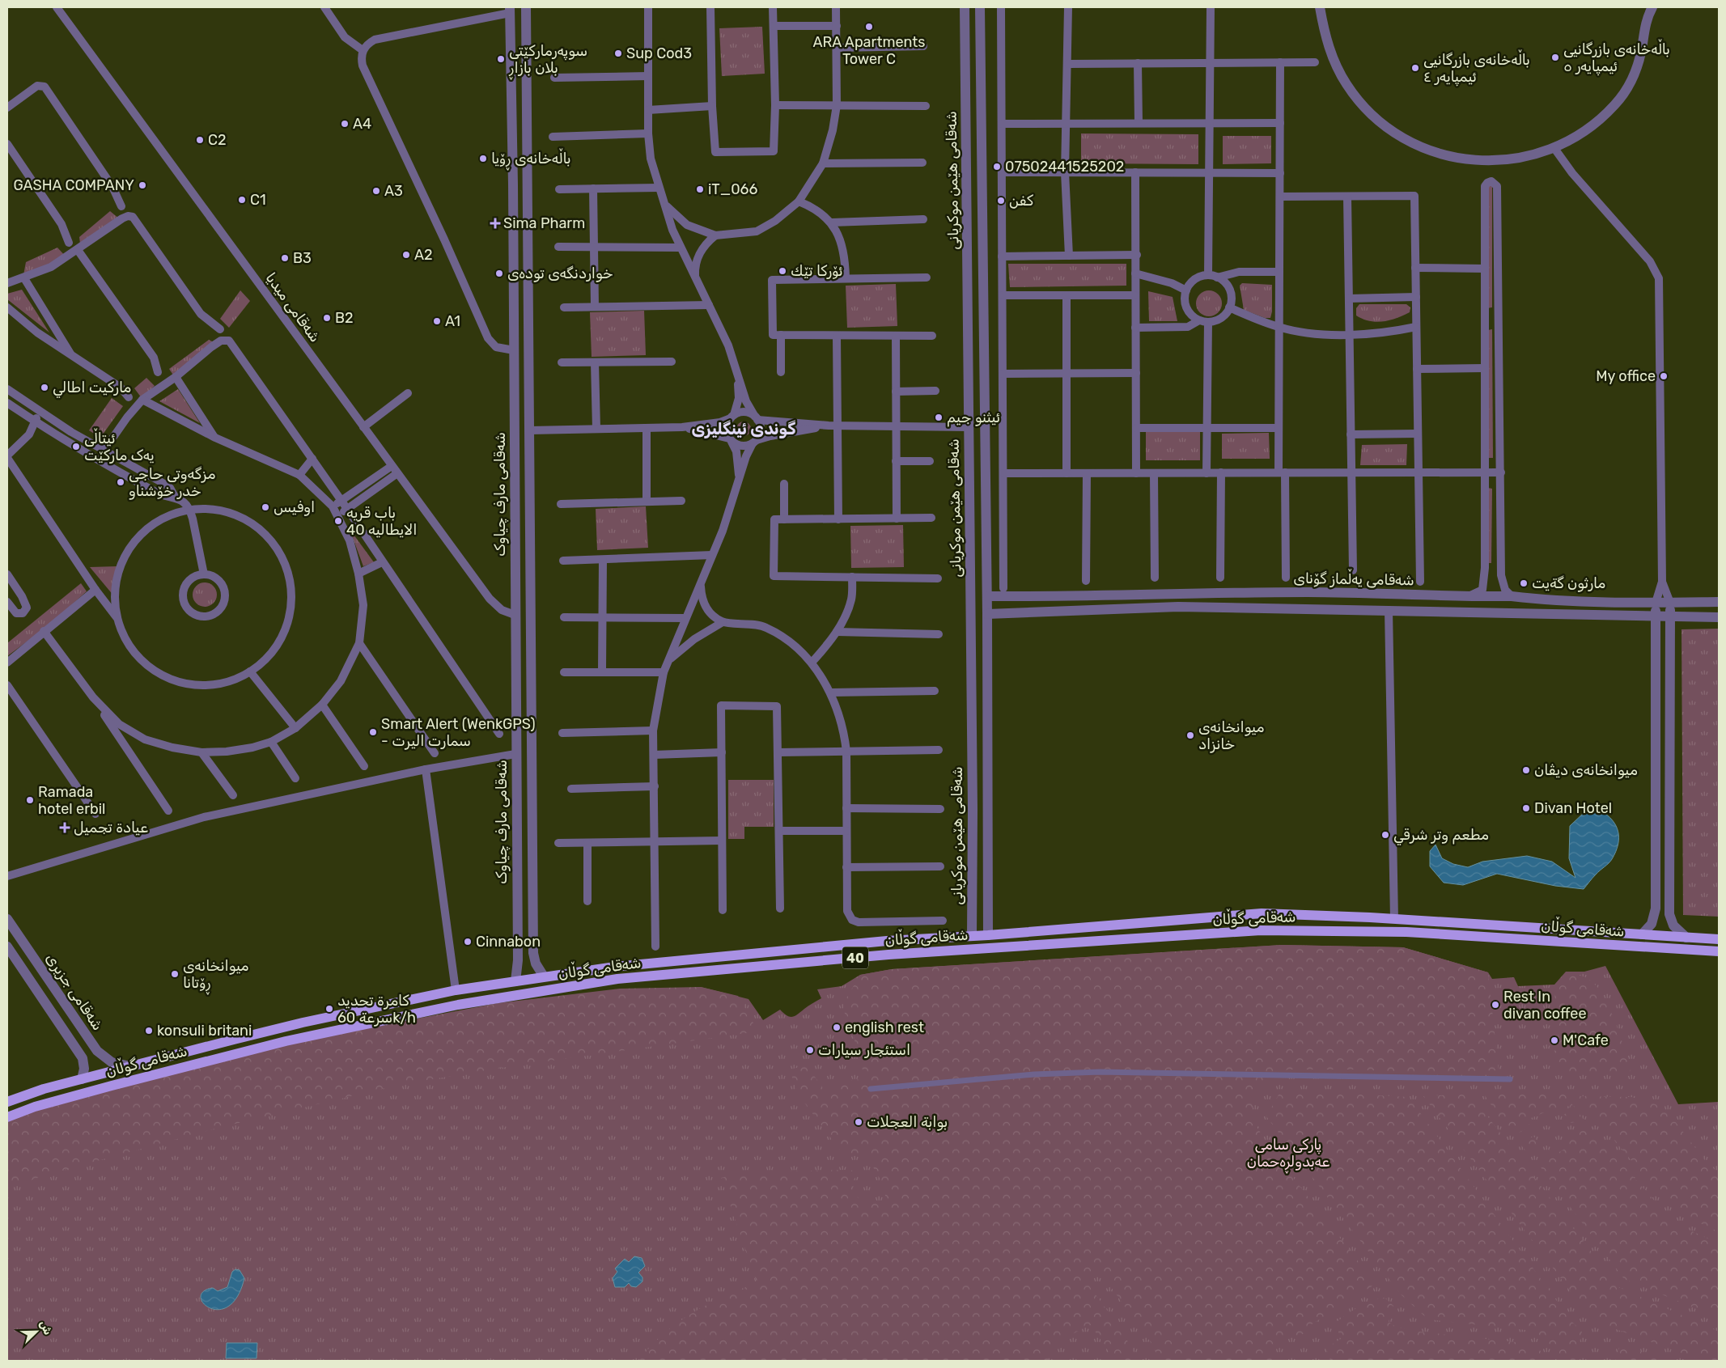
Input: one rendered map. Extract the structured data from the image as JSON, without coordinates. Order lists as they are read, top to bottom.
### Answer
{
  "streets": {
    "main road": ["شەقامی گوڵان", "40"],
    "street": [
      "شەقامی هێمن موکریانی",
      "شەقامی میدیا",
      "شەقامی مارف چیاوک",
      "شەقامی یەڵماز گۆنای",
      "شەقامی جزیری"
    ]
  },
  "crossings": [
    ["شەقامی هێمن موکریانی", "شەقامی یەڵماز گۆنای"],
    ["شەقامی هێمن موکریانی", "شەقامی گوڵان"],
    ["شەقامی میدیا", "شەقامی مارف چیاوک"],
    ["شەقامی مارف چیاوک", "شەقامی گوڵان"],
    ["شەقامی گوڵان", "شەقامی جزیری"]
  ],
  "districts": ["گوندی ئینگلیزی"],
  "parks": ["پارکی سامی عەبدولڕەحمان"],
  "places": {
    "other": [
      "ARA Apartments Tower C",
      "Sup Cod3",
      "باڵەخانەی بازرگانیی ئیمپایەر ٥",
      "سوپەرمارکێتی بلان بازاڕ",
      "باڵەخانەی بازرگانیی ئیمپایەر ٤",
      "A4",
      "C2",
      "باڵەخانەی ڕۆیا",
      "07502441525202",
      "GASHA COMPANY",
      "iT_066",
      "A3",
      "C1",
      "كفن",
      "A2",
      "B3",
      "ئۆركا تێك",
      "خواردنگەی تودەی",
      "B2",
      "A1",
      "My office",
      "ماركيت اطالي",
      "ئيثنو جيم",
      "ئیتاڵی یەک مارکێت",
      "مزگه‌وتی حاجی خدر خۆشناو",
      "اوفيس",
      "باب قريه الايطاليه 40",
      "مارثون گةيت",
      "Smart Alert (WenkGPS) - سمارت اليرت",
      "میوانخانەی خانزاد",
      "میوانخانەی دیڤان",
      "Ramada hotel erbil",
      "Divan Hotel",
      "مطعم وتر شرقي",
      "Cinnabon",
      "میوانخانەی ڕۆتانا",
      "Rest In divan coffee",
      "كامرة تحديد سرعة 60k/h",
      "english rest",
      "konsuli britani",
      "M'Cafe",
      "استئجار سيارات",
      "بوابة العجلات"
    ],
    "health": ["Sima Pharm", "عيادة تجميل"]
  },
  "north": "top right"
}
